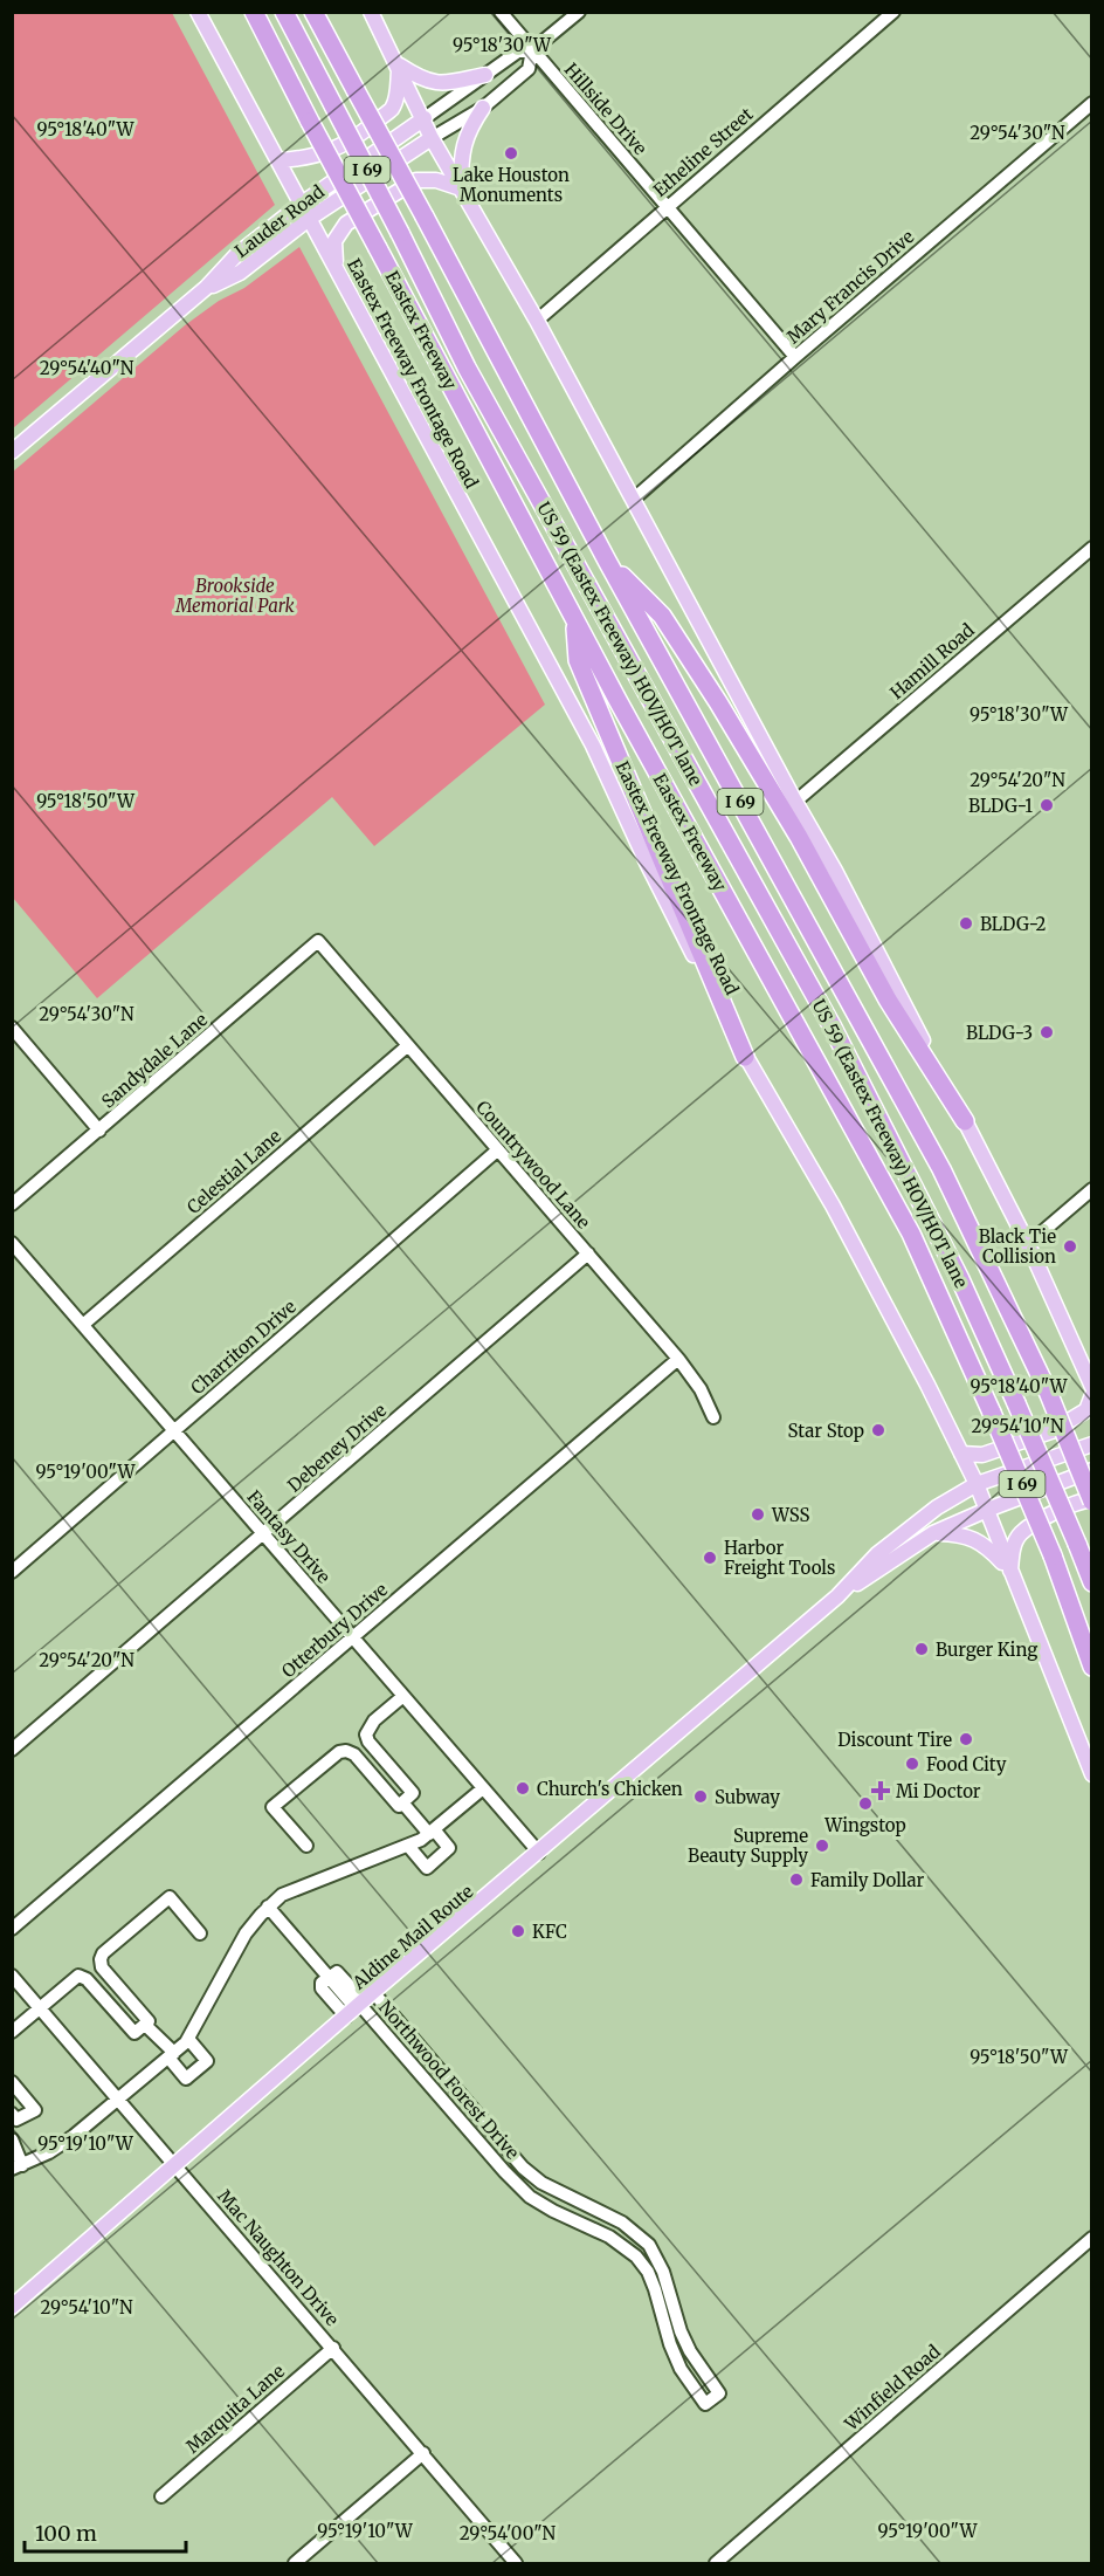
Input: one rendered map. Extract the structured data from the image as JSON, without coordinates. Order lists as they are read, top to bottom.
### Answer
{
  "streets": {
    "highway": ["I 69", "Eastex Freeway", "US 59 (Eastex Freeway) HOV/HOT lane"],
    "main road": ["Lauder Road", "Eastex Freeway Frontage Road", "Aldine Mail Route"],
    "street": [
      "Hillside Drive",
      "Etheline Street",
      "Mary Francis Drive",
      "Hamill Road",
      "Sandydale Lane",
      "Countrywood Lane",
      "Celestial Lane",
      "Charriton Drive",
      "Debeney Drive",
      "Fantasy Drive",
      "Otterbury Drive",
      "Northwood Forest Drive",
      "Mac Naughton Drive",
      "Winfield Road",
      "Marquita Lane"
    ]
  },
  "crossings": [
    ["Hillside Drive", "Etheline Street"],
    ["Hillside Drive", "Lauder Road"],
    ["Hillside Drive", "Mary Francis Drive"],
    ["Lauder Road", "Eastex Freeway Frontage Road"],
    ["Eastex Freeway Frontage Road", "Aldine Mail Route"],
    ["Sandydale Lane", "Countrywood Lane"],
    ["Countrywood Lane", "Celestial Lane"],
    ["Countrywood Lane", "Charriton Drive"],
    ["Countrywood Lane", "Debeney Drive"],
    ["Countrywood Lane", "Otterbury Drive"],
    ["Celestial Lane", "Fantasy Drive"],
    ["Charriton Drive", "Fantasy Drive"],
    ["Debeney Drive", "Fantasy Drive"],
    ["Fantasy Drive", "Otterbury Drive"],
    ["Fantasy Drive", "Aldine Mail Route"],
    ["Aldine Mail Route", "Northwood Forest Drive"],
    ["Aldine Mail Route", "Mac Naughton Drive"],
    ["Mac Naughton Drive", "Marquita Lane"]
  ],
  "parks": ["Brookside Memorial Park"],
  "places": {
    "other": [
      "Lake Houston Monuments",
      "BLDG-1",
      "BLDG-2",
      "BLDG-3",
      "Black Tie Collision",
      "Star Stop",
      "WSS",
      "Harbor Freight Tools",
      "Burger King",
      "Discount Tire",
      "Food City",
      "Church's Chicken",
      "Subway",
      "Wingstop",
      "Supreme Beauty Supply",
      "Family Dollar",
      "KFC"
    ],
    "health": ["Mi Doctor"]
  },
  "scale_bar": "100 m",
  "coordinates": [
    "95°18'30\"W",
    "95°18'40\"W",
    "29°54'30\"N",
    "29°54'40\"N",
    "29°54'20\"N",
    "95°18'50\"W",
    "29°54'10\"N",
    "95°19'00\"W",
    "95°19'10\"W",
    "29°54'00\"N"
  ]
}
